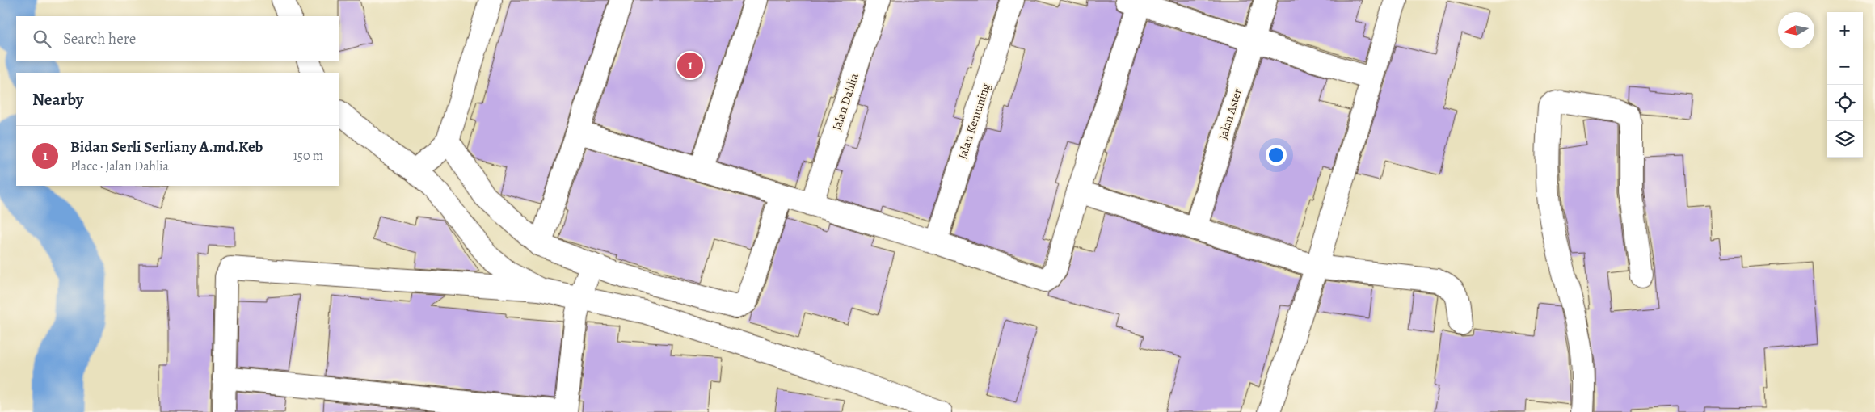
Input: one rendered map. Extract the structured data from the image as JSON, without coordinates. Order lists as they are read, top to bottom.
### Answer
{
  "streets": {
    "street": ["Jalan Dahlia", "Jalan Aster", "Jalan Kemuning"]
  },
  "north": "left",
  "page": {
    "map_buttons": ["+", "−"],
    "search": "Search here",
    "pins": "1",
    "heading": "Nearby",
    "list": [
      {
        "mark": "1",
        "name": "Bidan Serli Serliany A.md.Keb",
        "note": "Place · Jalan Dahlia",
        "value": "150 m"
      }
    ]
  }
}
